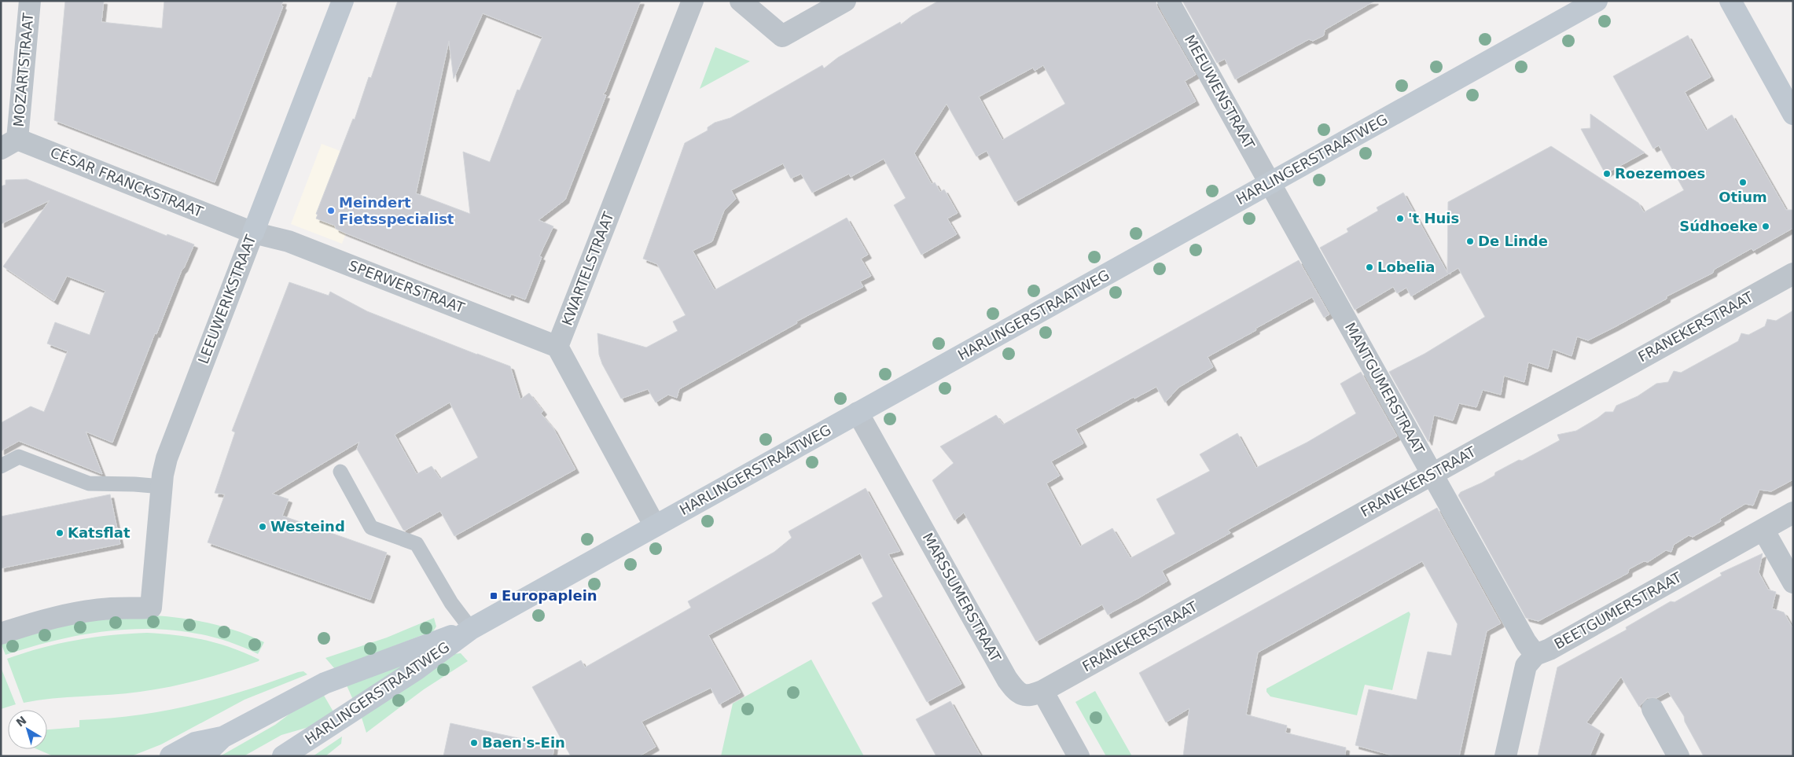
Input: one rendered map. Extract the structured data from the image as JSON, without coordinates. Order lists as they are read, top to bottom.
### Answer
{
  "streets": {
    "main road": ["HARLINGERSTRAATWEG", "LEEUWERIKSTRAAT"],
    "street": [
      "MOZARTSTRAAT",
      "MEEUWENSTRAAT",
      "CÉSAR FRANCKSTRAAT",
      "KWARTELSTRAAT",
      "SPERWERSTRAAT",
      "FRANEKERSTRAAT",
      "MANTGUMERSTRAAT",
      "MARSSUMERSTRAAT",
      "BEETGUMERSTRAAT"
    ]
  },
  "crossings": [
    ["MOZARTSTRAAT", "CÉSAR FRANCKSTRAAT"],
    ["MEEUWENSTRAAT", "HARLINGERSTRAATWEG"],
    ["MEEUWENSTRAAT", "MANTGUMERSTRAAT"],
    ["HARLINGERSTRAATWEG", "MANTGUMERSTRAAT"],
    ["HARLINGERSTRAATWEG", "MARSSUMERSTRAAT"],
    ["CÉSAR FRANCKSTRAAT", "SPERWERSTRAAT"],
    ["CÉSAR FRANCKSTRAAT", "LEEUWERIKSTRAAT"],
    ["KWARTELSTRAAT", "SPERWERSTRAAT"],
    ["SPERWERSTRAAT", "LEEUWERIKSTRAAT"],
    ["FRANEKERSTRAAT", "MANTGUMERSTRAAT"],
    ["FRANEKERSTRAAT", "MARSSUMERSTRAAT"],
    ["MANTGUMERSTRAAT", "BEETGUMERSTRAAT"]
  ],
  "places": {
    "other": [
      "Roezemoes",
      "Otium",
      "Meindert Fietsspecialist",
      "'t Huis",
      "Súdhoeke",
      "De Linde",
      "Lobelia",
      "Westeind",
      "Katsflat",
      "Baen's-Ein"
    ],
    "transit": ["Europaplein"]
  },
  "north": "top left"
}
